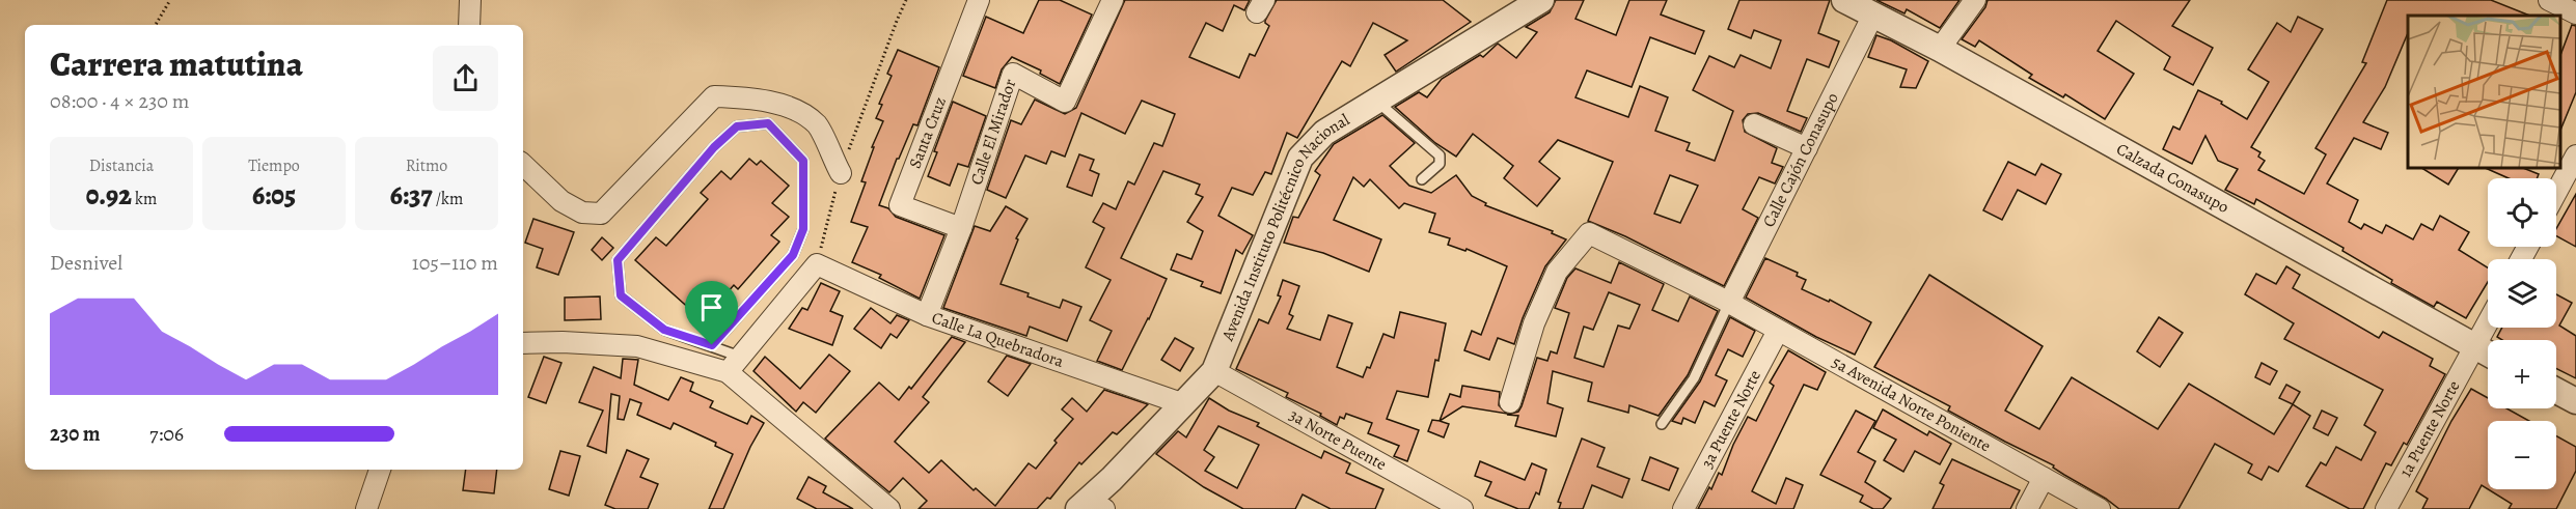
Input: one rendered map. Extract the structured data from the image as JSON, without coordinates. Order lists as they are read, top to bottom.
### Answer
{
  "streets": {
    "street": [
      "Santa Cruz",
      "Calle El Mirador",
      "Calle Cajón Conasupo",
      "Calzada Conasupo",
      "Avenida Instituto Politécnico Nacional",
      "Calle La Quebradora",
      "5a Avenida Norte Poniente",
      "3a Puente Norte",
      "1a Puente Norte",
      "3a Norte Puente"
    ]
  },
  "crossings": [
    ["Santa Cruz", "Calle El Mirador"],
    ["Calle El Mirador", "Calle La Quebradora"],
    ["Calle Cajón Conasupo", "Calzada Conasupo"],
    ["Calle Cajón Conasupo", "5a Avenida Norte Poniente"],
    ["Calzada Conasupo", "1a Puente Norte"],
    ["Avenida Instituto Politécnico Nacional", "Calle La Quebradora"],
    ["Avenida Instituto Politécnico Nacional", "3a Norte Puente"],
    ["5a Avenida Norte Poniente", "3a Puente Norte"]
  ],
  "page": {
    "heading": ["Carrera matutina", "08:00 · 4 × 230 m"],
    "stats": [
      ["Distancia", "0.92 km"],
      ["Tiempo", "6:05"],
      ["Ritmo", "6:37 /km"]
    ],
    "map_buttons": ["+", "−"],
    "chart": ["Desnivel", "105–110 m"],
    "list": [
      {
        "name": "230 m",
        "note": "7:06"
      }
    ]
  }
}
